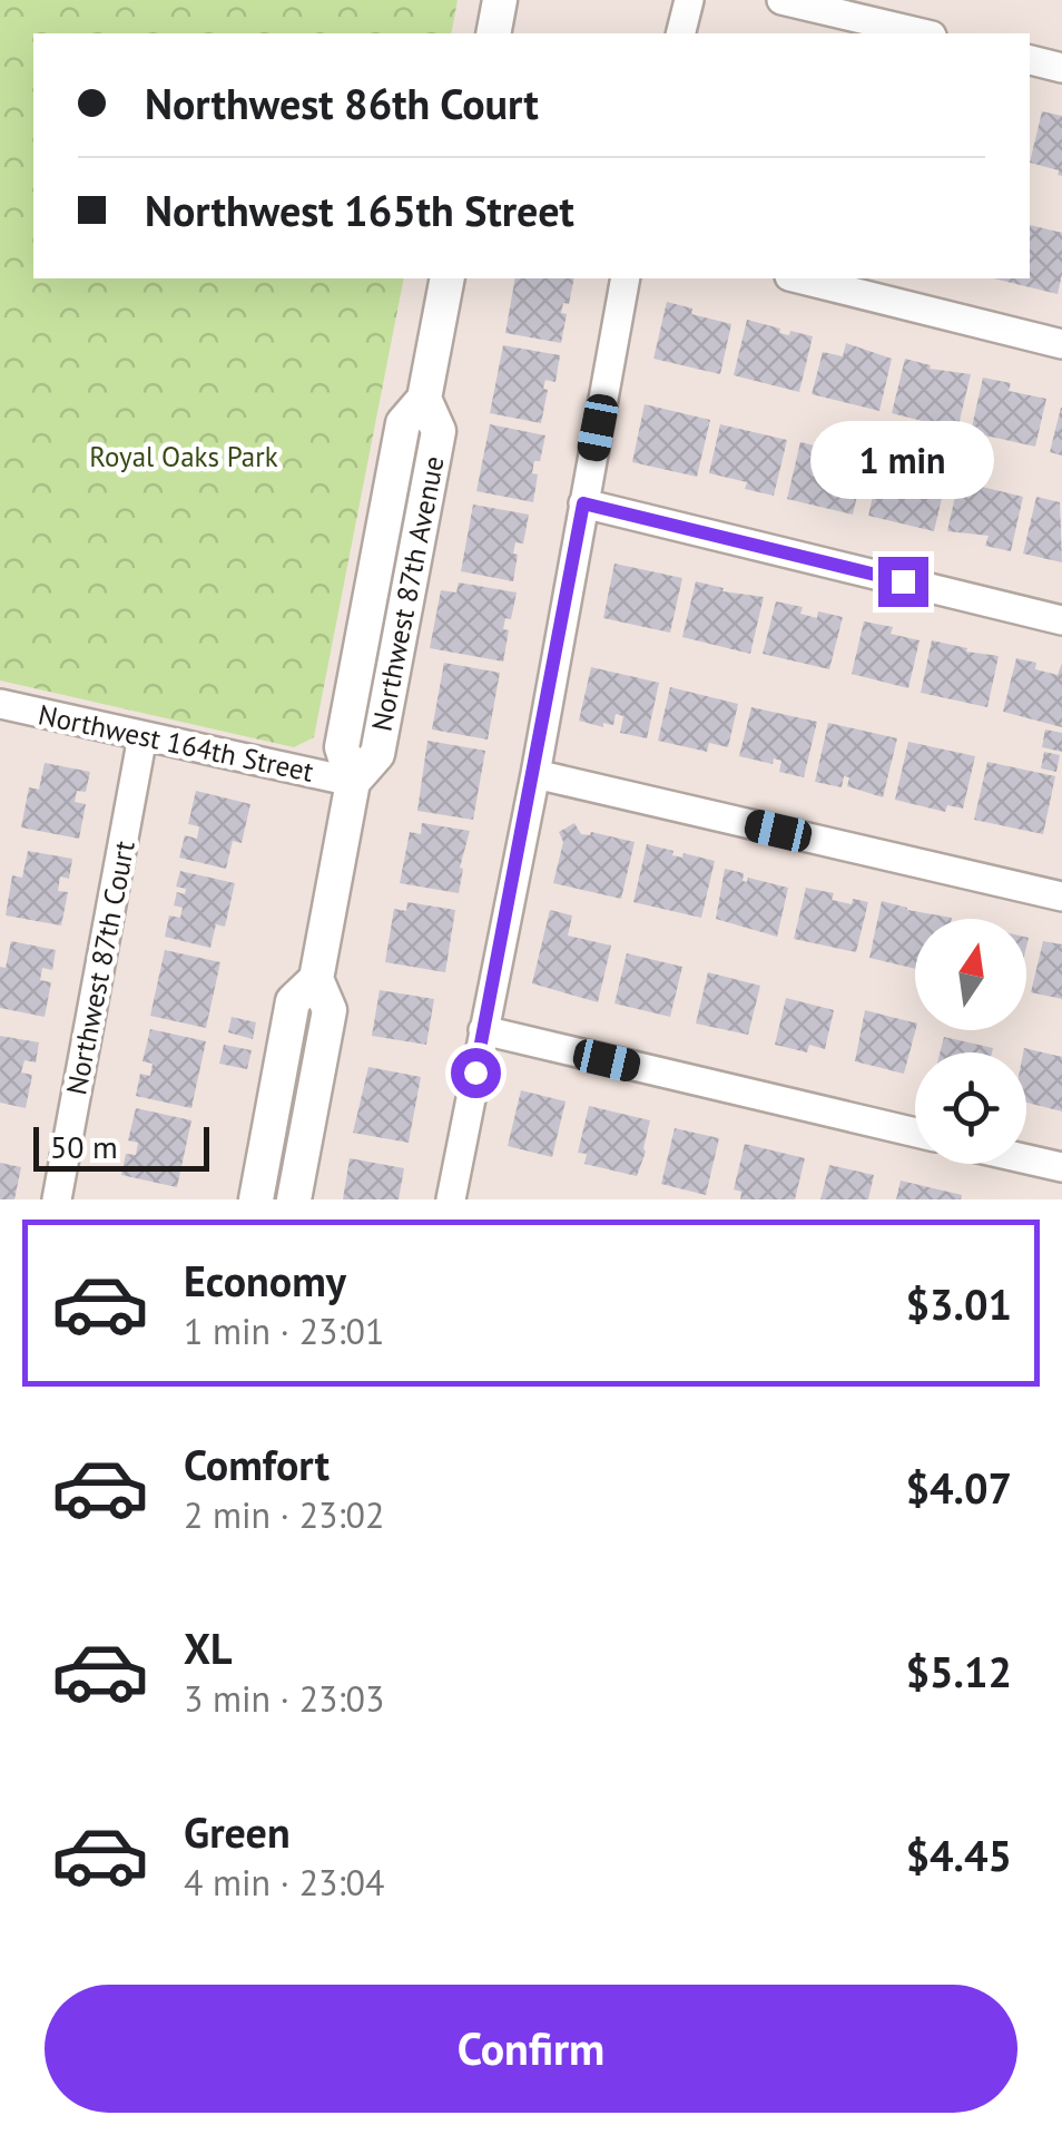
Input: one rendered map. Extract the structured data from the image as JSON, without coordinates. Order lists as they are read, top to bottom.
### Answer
{
  "streets": {
    "street": ["Northwest 87th Avenue", "Northwest 164th Street", "Northwest 87th Court"]
  },
  "crossings": [
    ["Northwest 87th Avenue", "Northwest 164th Street"],
    ["Northwest 164th Street", "Northwest 87th Court"]
  ],
  "parks": ["Royal Oaks Park"],
  "scale_bar": "50 m",
  "north": "top",
  "page": {
    "banner": ["Northwest 86th Court", "Northwest 165th Street"],
    "bubble": "1 min",
    "scale": "50 m",
    "list": [
      {
        "name": "Economy",
        "note": "1 min · 23:01",
        "value": "$3.01"
      },
      {
        "name": "Comfort",
        "note": "2 min · 23:02",
        "value": "$4.07"
      },
      {
        "name": "XL",
        "note": "3 min · 23:03",
        "value": "$5.12"
      },
      {
        "name": "Green",
        "note": "4 min · 23:04",
        "value": "$4.45"
      }
    ],
    "buttons": "Confirm"
  }
}
